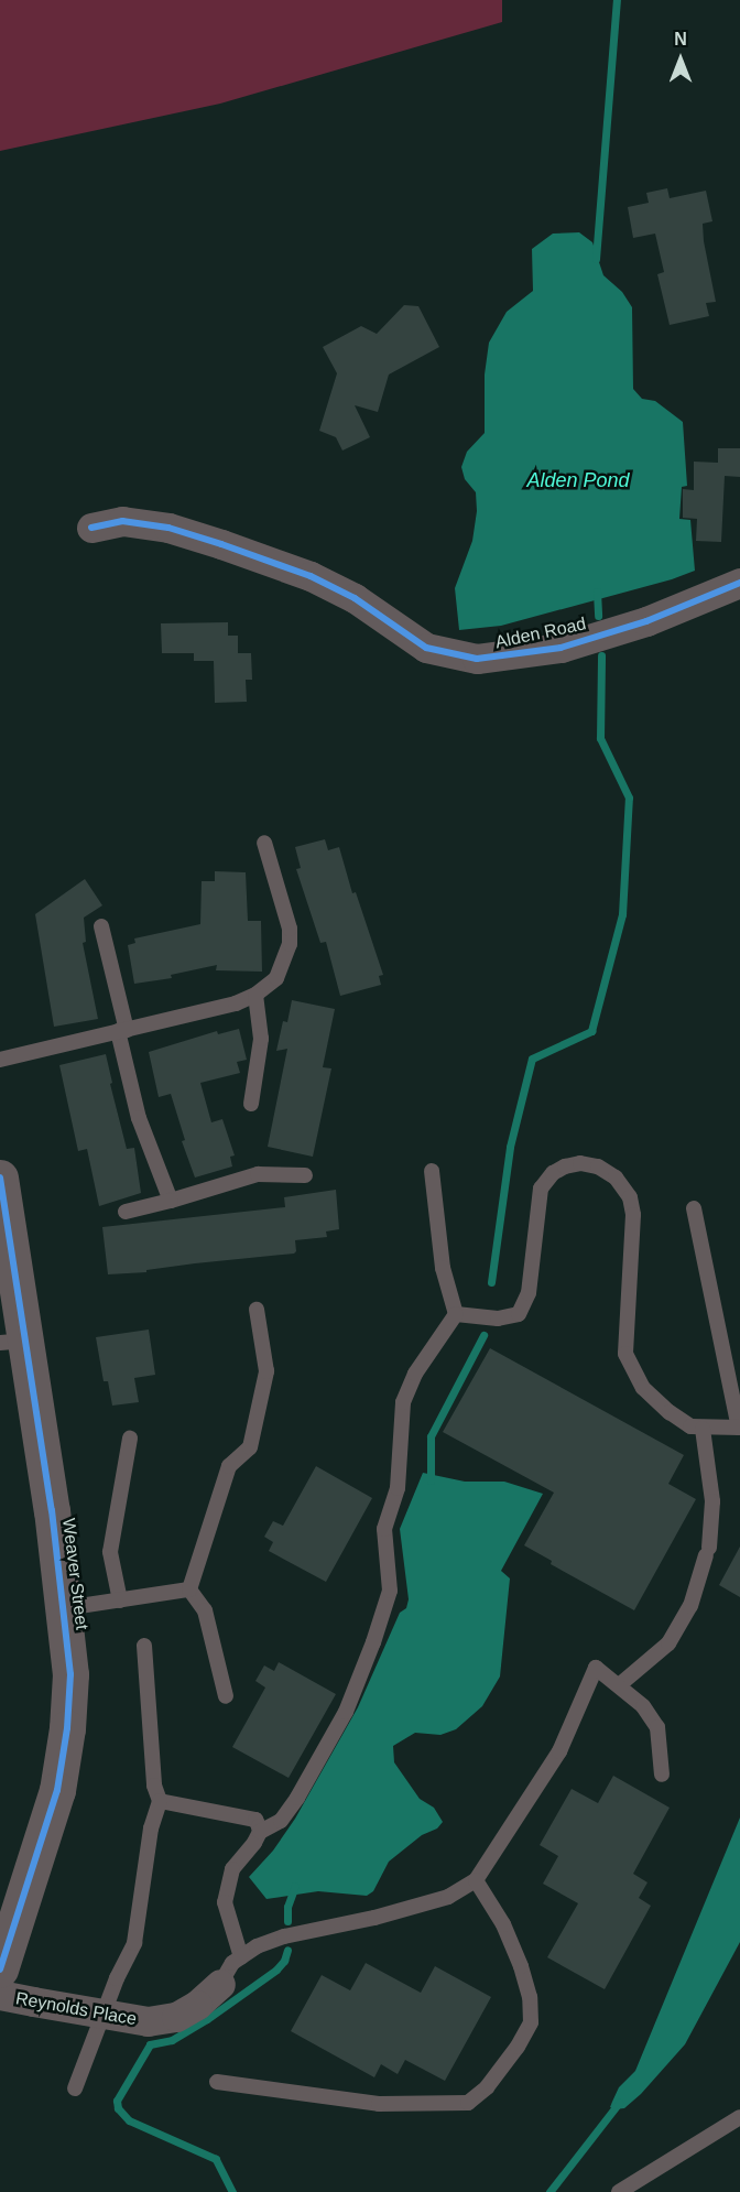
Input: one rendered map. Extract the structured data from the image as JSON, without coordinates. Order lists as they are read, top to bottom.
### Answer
{
  "streets": {
    "street": ["Alden Road", "Weaver Street", "Reynolds Place"]
  },
  "water": ["Alden Pond"],
  "north": "top"
}
